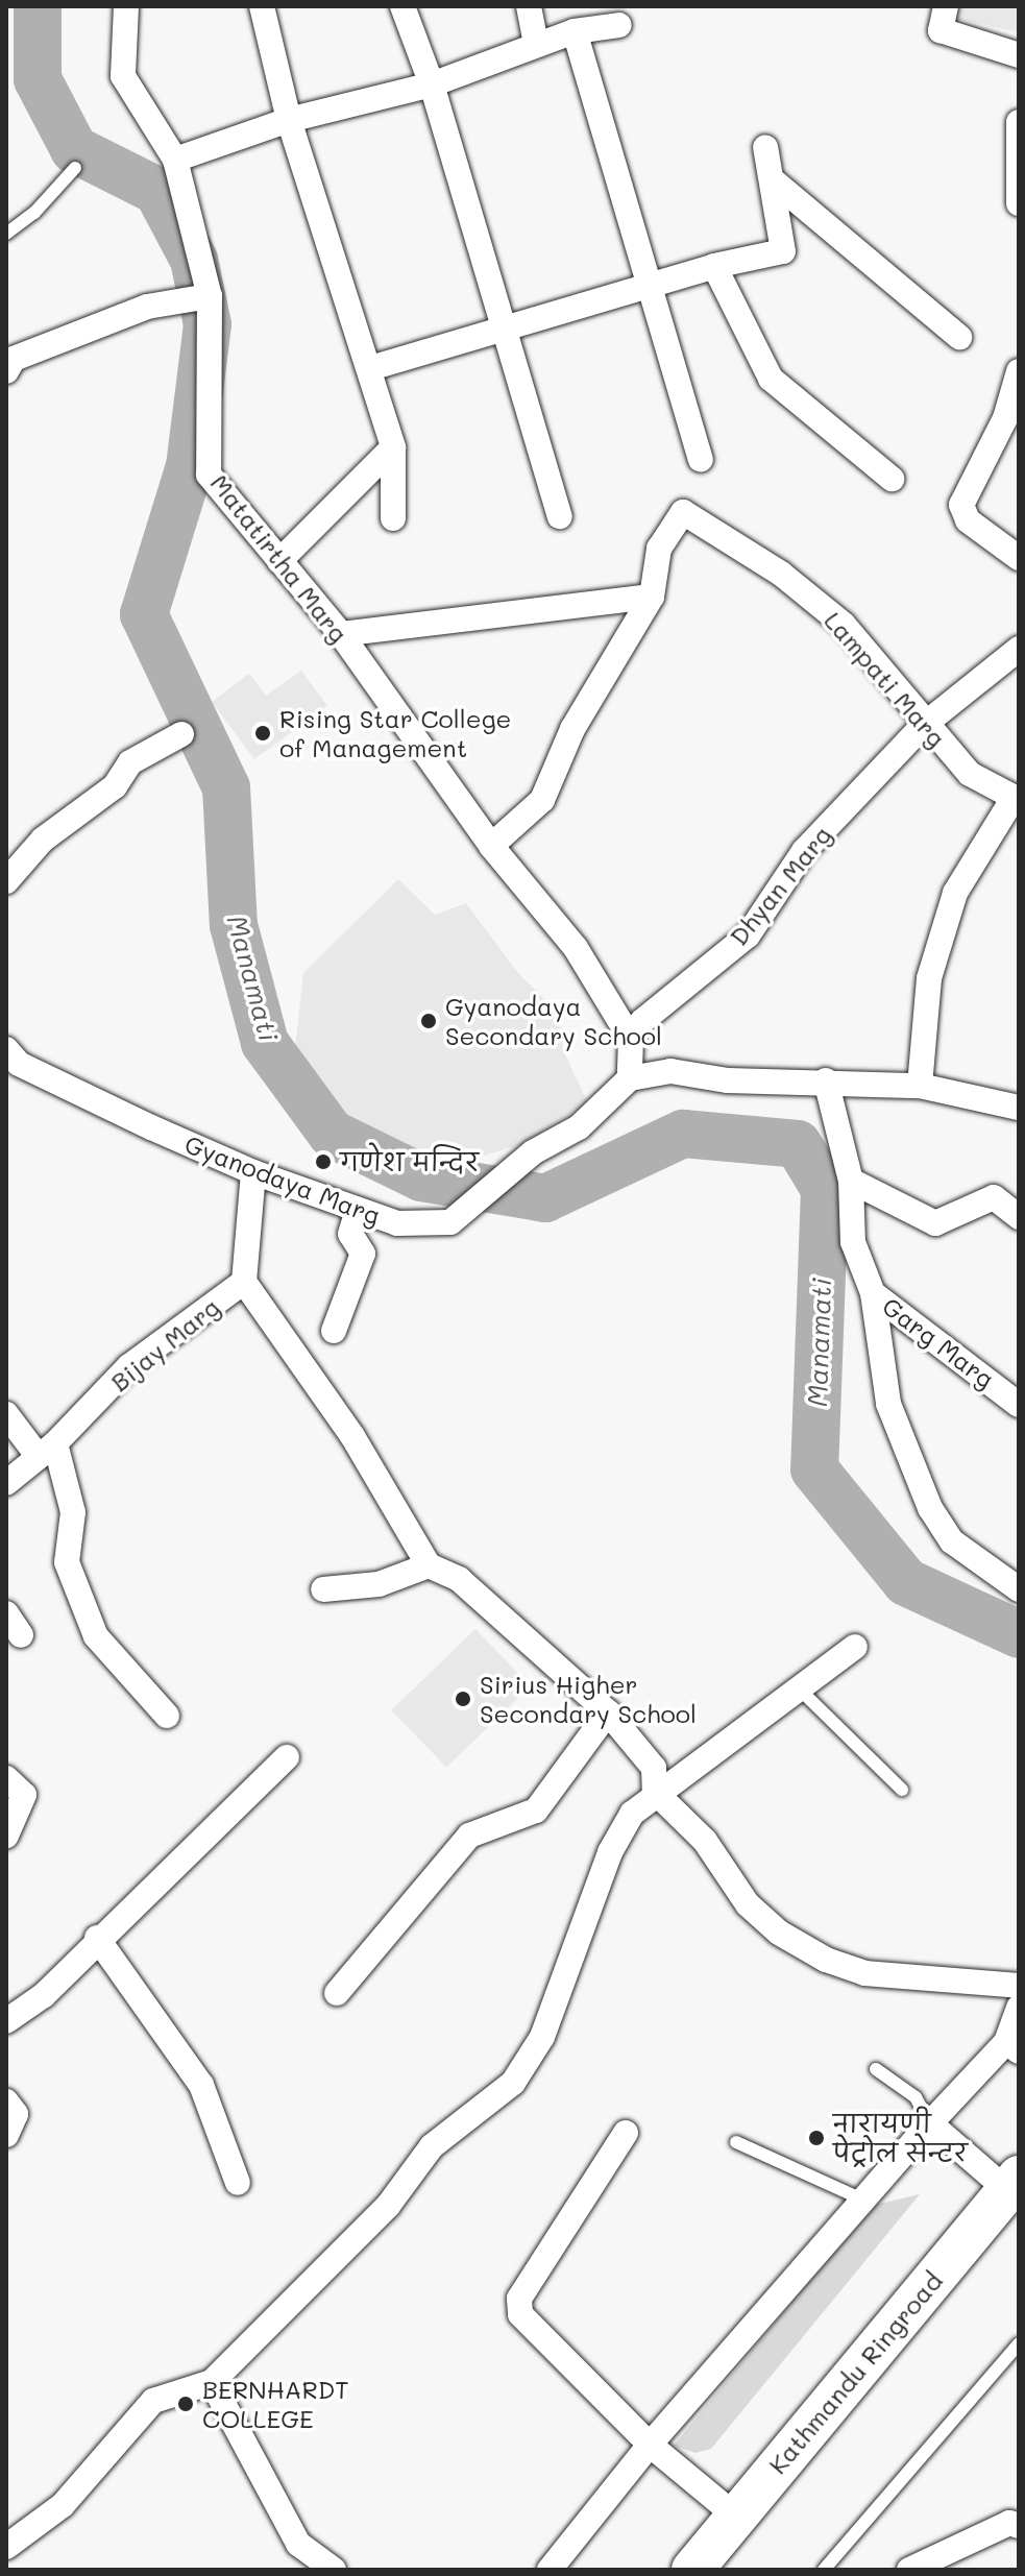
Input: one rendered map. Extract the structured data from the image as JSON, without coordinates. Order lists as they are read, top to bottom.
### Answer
{
  "streets": {
    "highway": ["Kathmandu Ringroad"],
    "street": [
      "Matatirtha Marg",
      "Lampati Marg",
      "Dhyan Marg",
      "Gyanodaya Marg",
      "Garg Marg",
      "Bijay Marg"
    ]
  },
  "crossings": [
    ["Matatirtha Marg", "Dhyan Marg"],
    ["Lampati Marg", "Dhyan Marg"],
    ["Gyanodaya Marg", "Bijay Marg"]
  ],
  "water": ["Manamati"],
  "places": [
    "Rising Star College of Management",
    "Gyanodaya Secondary School",
    "गणेश मन्दिर",
    "Sirius Higher Secondary School",
    "नारायणी पेट्रोल सेन्टर",
    "BERNHARDT COLLEGE"
  ]
}
